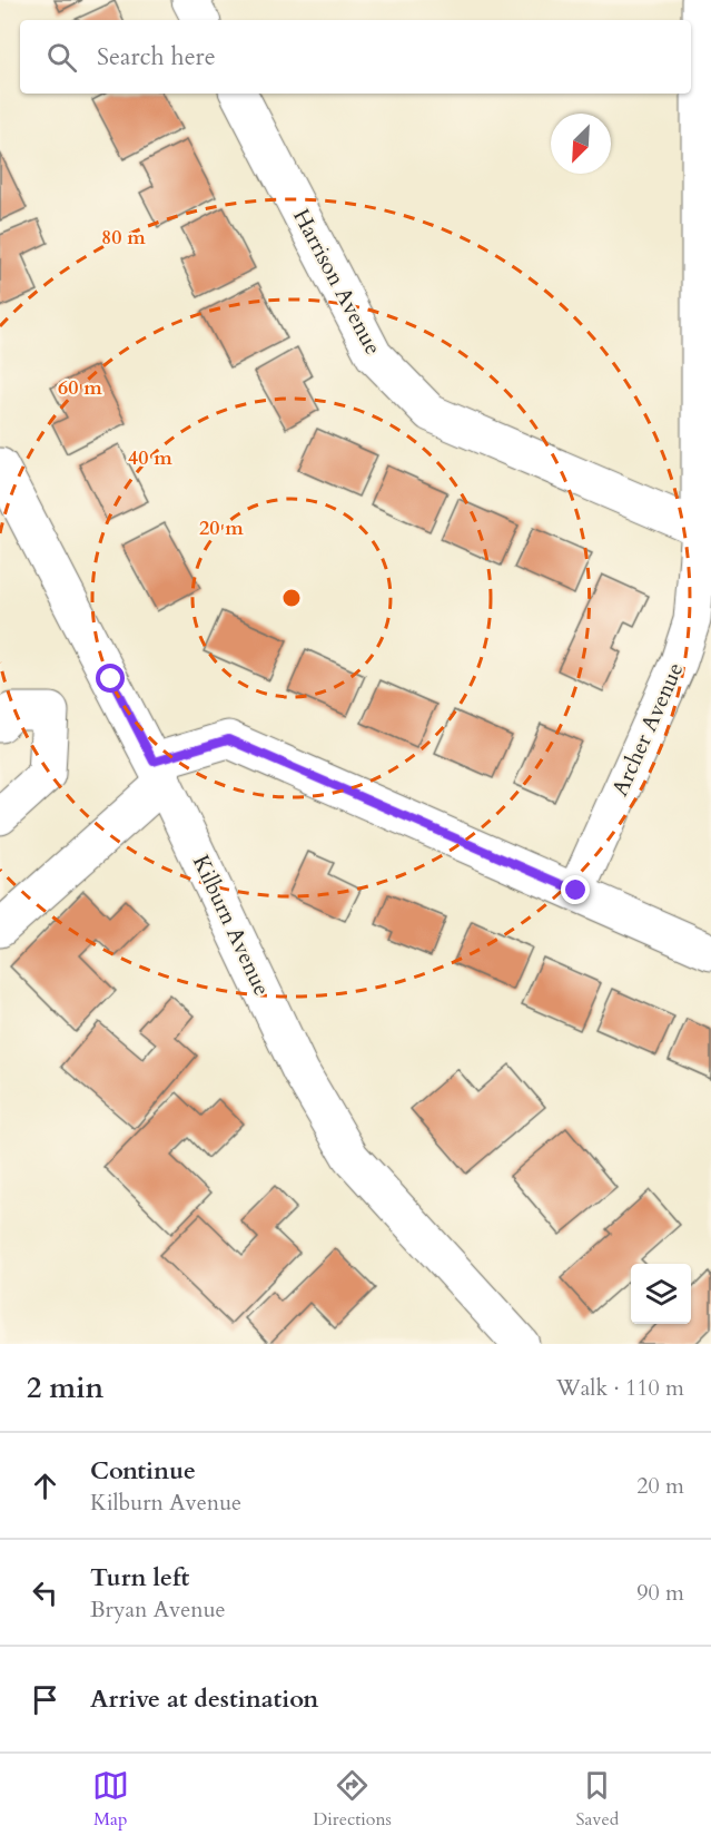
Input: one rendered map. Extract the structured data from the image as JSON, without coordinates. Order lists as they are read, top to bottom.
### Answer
{
  "streets": {
    "street": ["Harrison Avenue", "Archer Avenue", "Kilburn Avenue"]
  },
  "crossings": [
    ["Harrison Avenue", "Archer Avenue"]
  ],
  "north": "bottom left",
  "page": {
    "search": "Search here",
    "heading": ["2 min", "Walk · 110 m"],
    "list": [
      ["Continue", "Kilburn Avenue", "20 m"],
      ["Turn left", "Bryan Avenue", "90 m"],
      "Arrive at destination"
    ],
    "nav": ["Map", "Directions", "Saved"]
  },
  "rings": [
    "80 m",
    "60 m",
    "40 m",
    "20 m"
  ]
}
